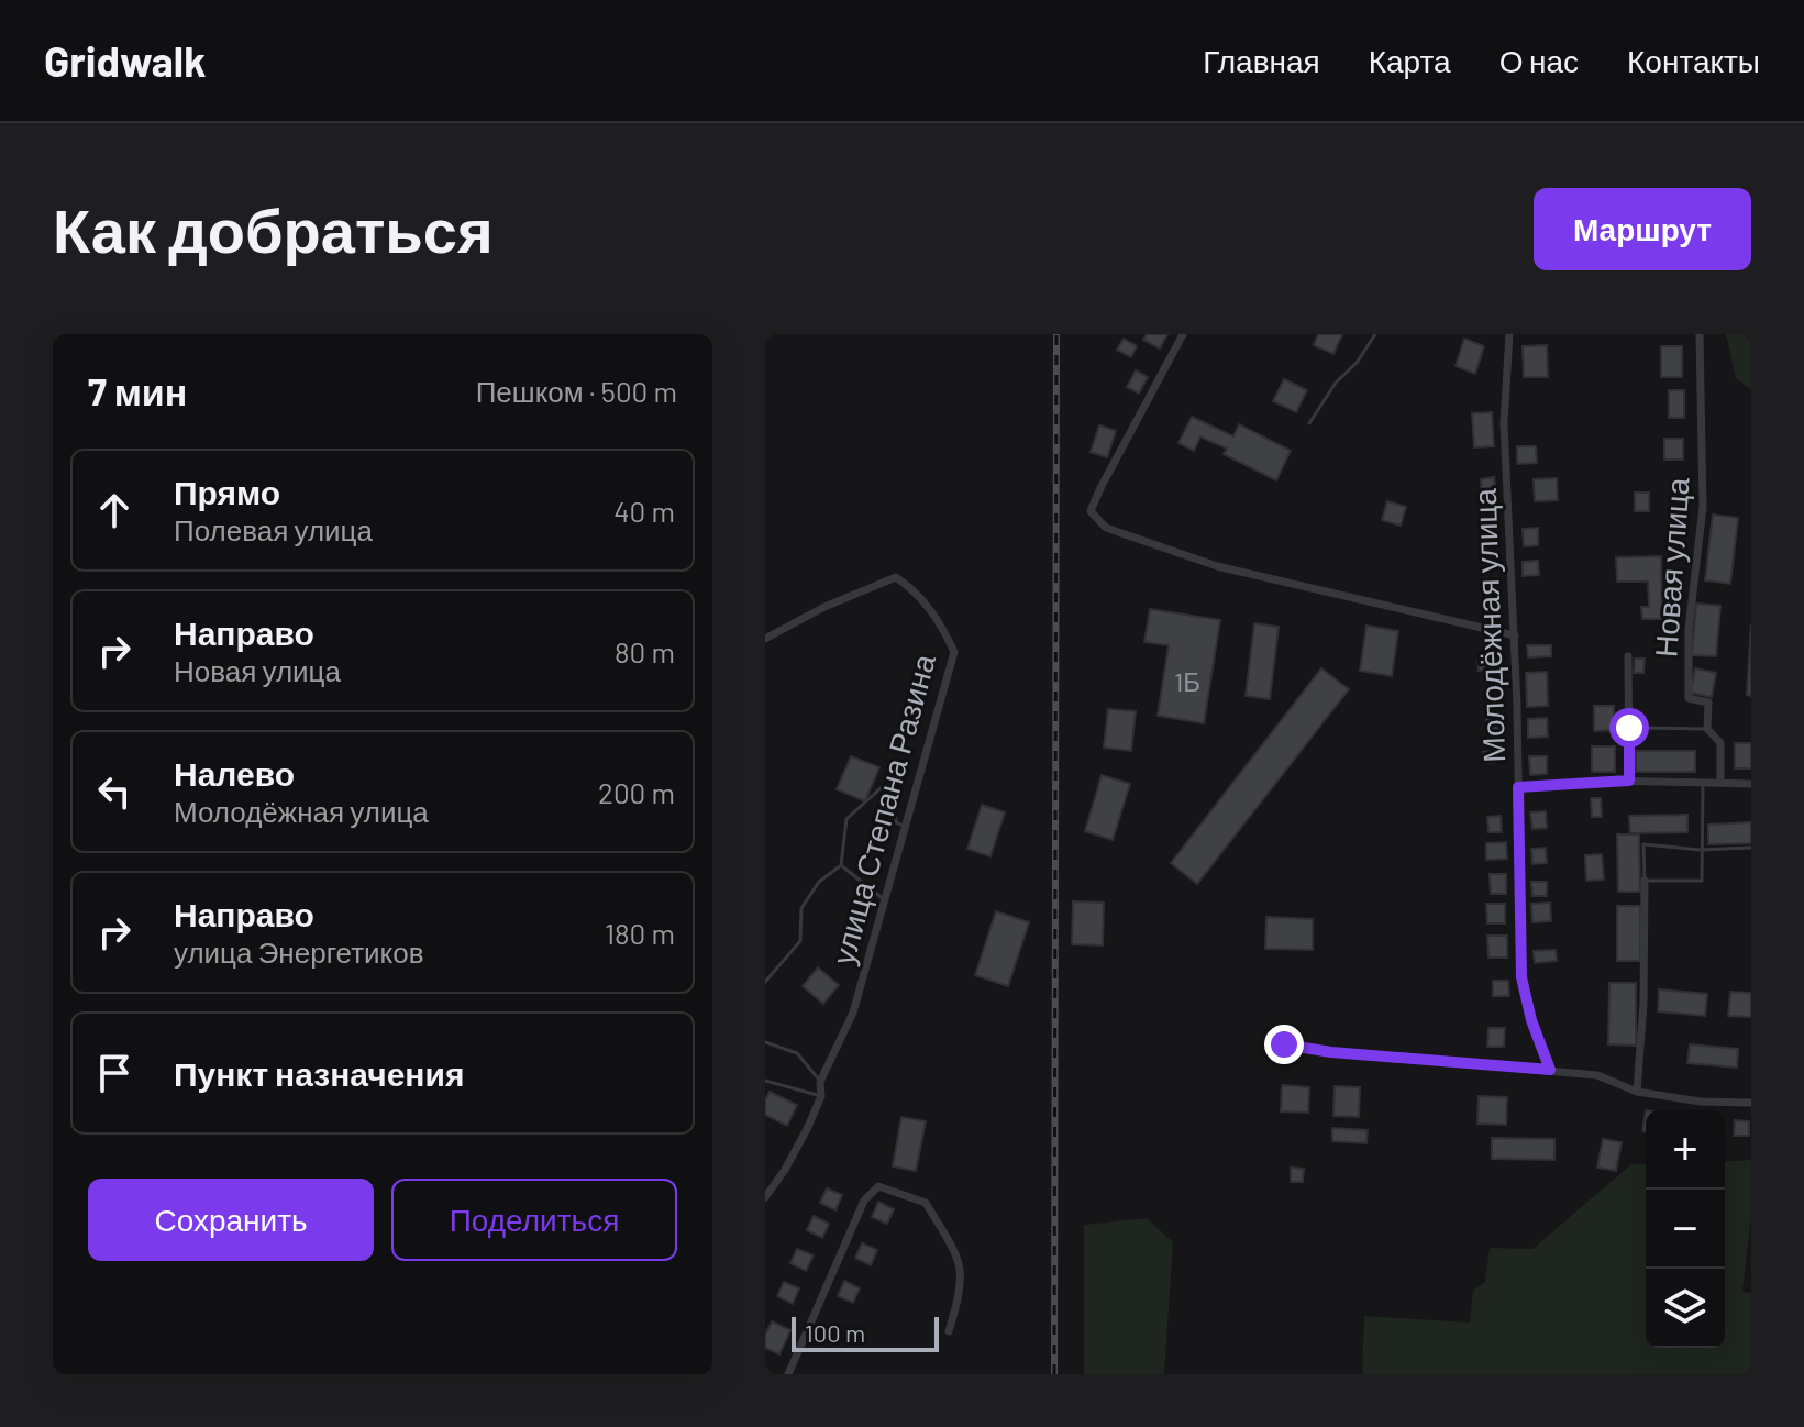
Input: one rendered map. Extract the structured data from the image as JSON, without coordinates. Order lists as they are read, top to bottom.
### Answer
{
  "streets": {
    "street": ["Новая улица", "Молодёжная улица", "улица Степана Разина"]
  },
  "house_numbers": ["1Б"],
  "scale_bar": "100 m",
  "page": {
    "header": "Gridwalk",
    "nav": [
      "Главная",
      "Карта",
      "О нас",
      "Контакты"
    ],
    "buttons": [
      "Маршрут",
      ["Сохранить", "Поделиться"]
    ],
    "title": "Как добраться",
    "heading": ["7 мин", "Пешком · 500 m"],
    "list": [
      ["Прямо", "Полевая улица", "40 m"],
      ["Направо", "Новая улица", "80 m"],
      ["Налево", "Молодёжная улица", "200 m"],
      ["Направо", "улица Энергетиков", "180 m"],
      "Пункт назначения"
    ],
    "map_buttons": ["+", "−"],
    "scale": "100 m"
  }
}
